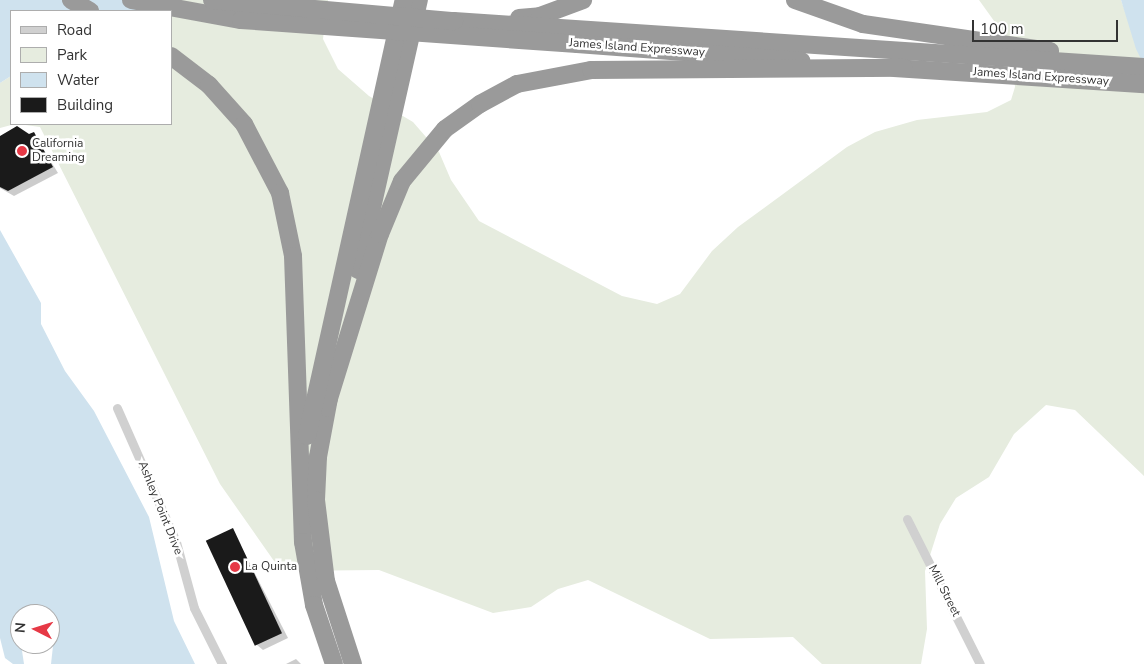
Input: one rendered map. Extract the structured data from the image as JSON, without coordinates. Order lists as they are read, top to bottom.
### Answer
{
  "streets": {
    "highway": ["James Island Expressway"],
    "street": ["Ashley Point Drive", "Mill Street"]
  },
  "places": ["California Dreaming", "La Quinta"],
  "legend": [
    "Road",
    "Park",
    "Water",
    "Building"
  ],
  "scale_bar": "100 m",
  "north": "left"
}
